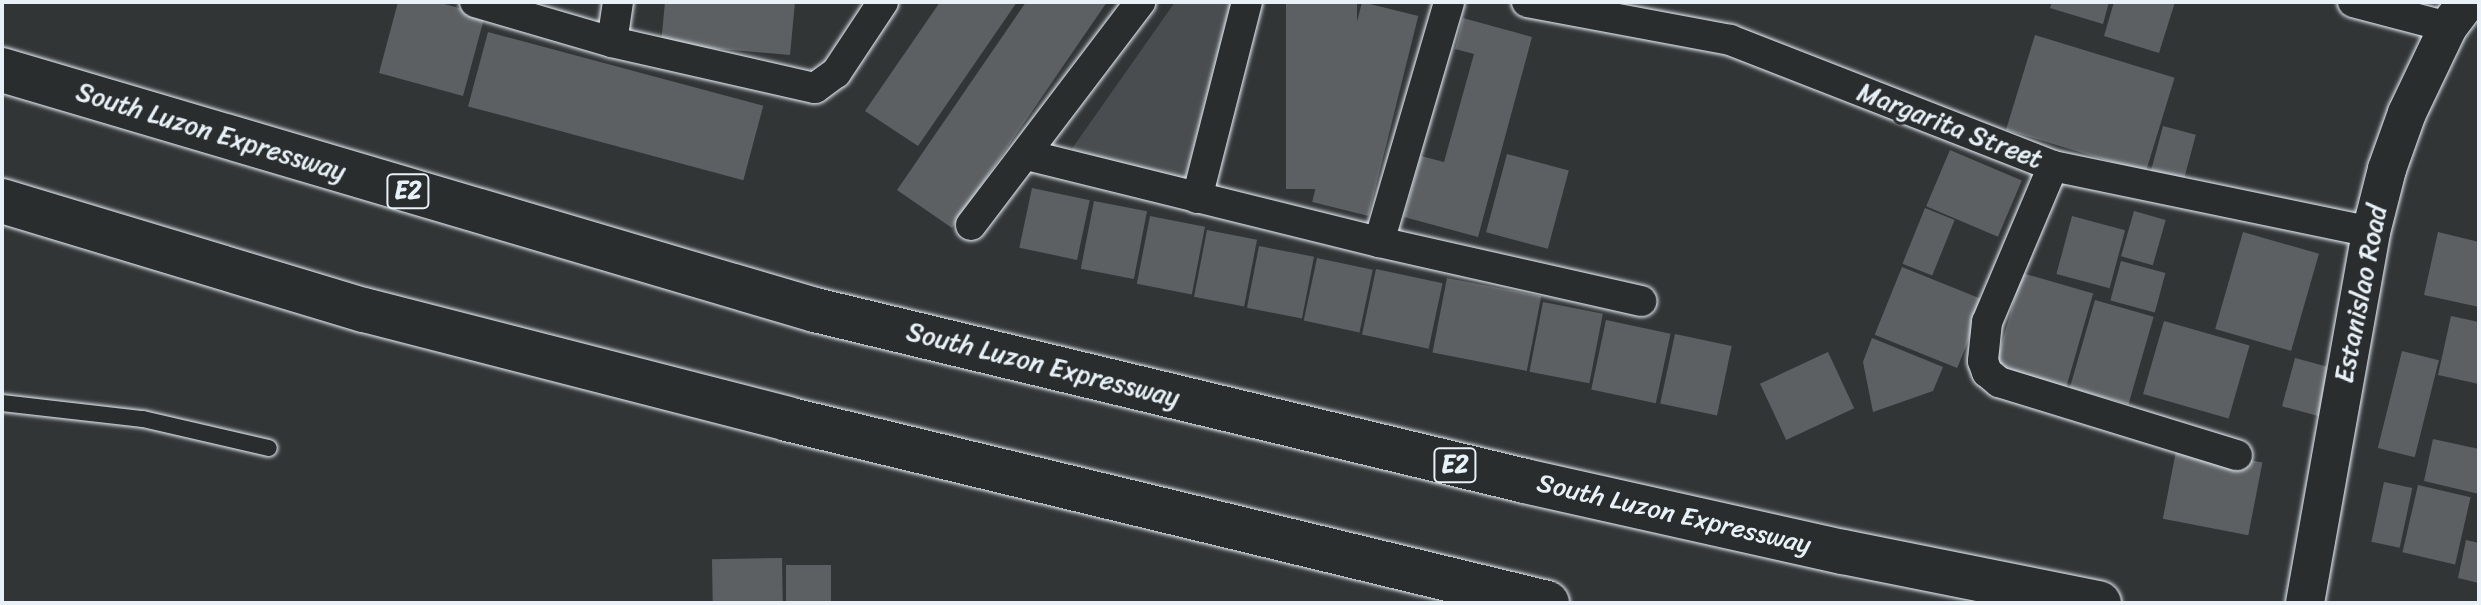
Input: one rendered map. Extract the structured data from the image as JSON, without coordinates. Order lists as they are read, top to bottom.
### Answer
{
  "streets": {
    "highway": ["South Luzon Expressway", "E2"],
    "street": ["Margarita Street", "Estanislao Road"]
  },
  "crossings": [
    ["Margarita Street", "Estanislao Road"]
  ]
}
